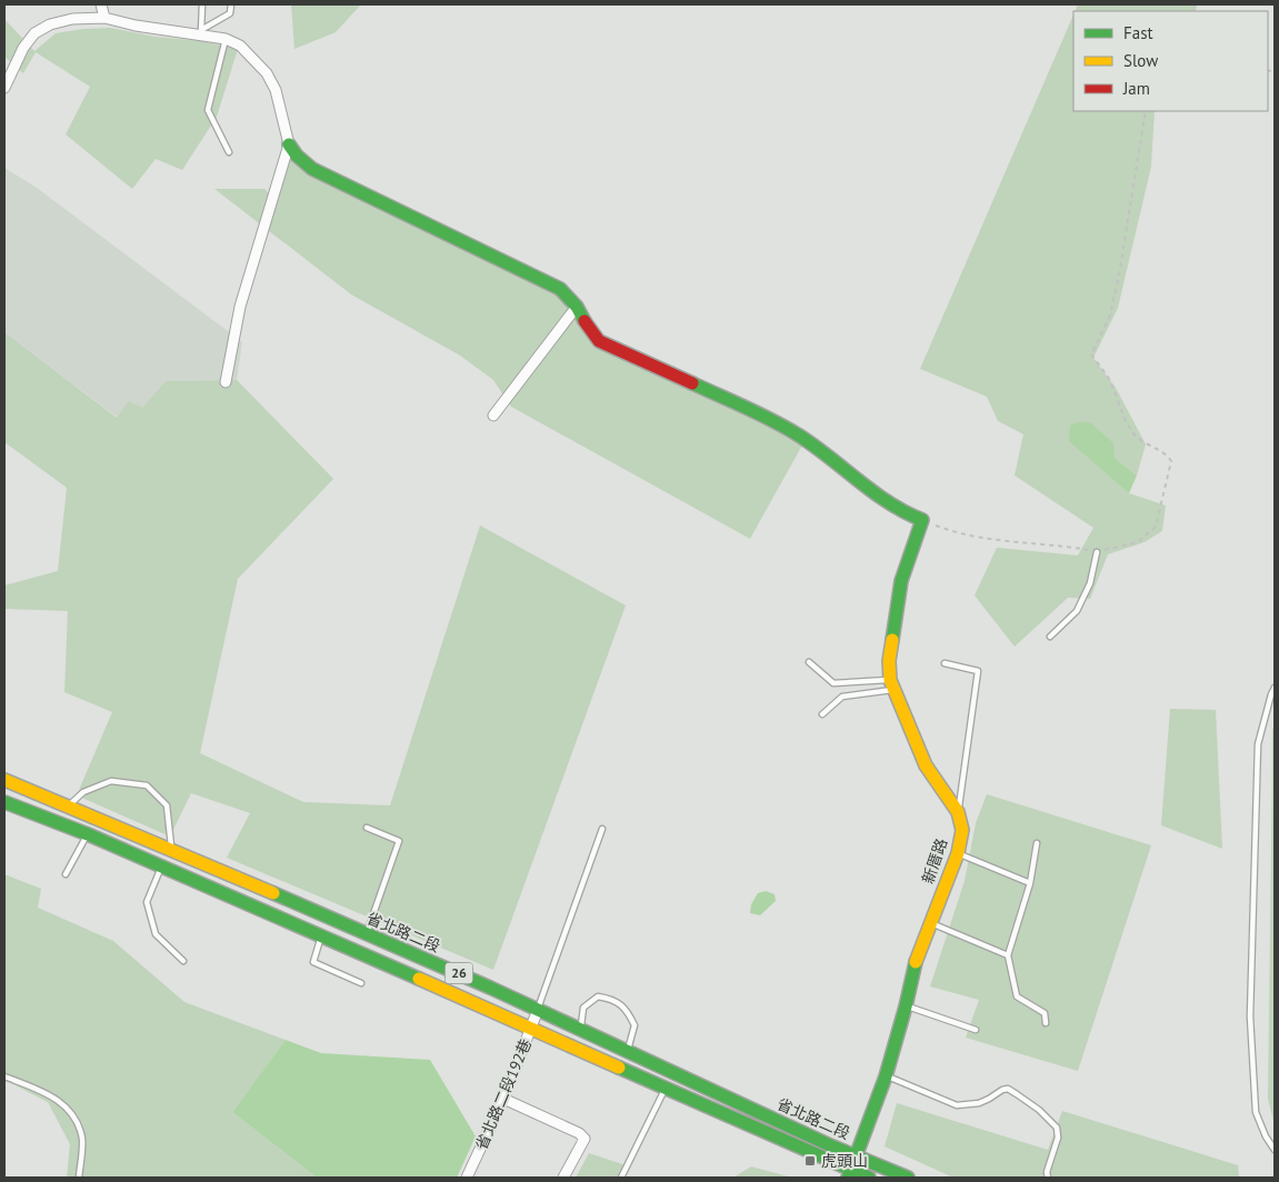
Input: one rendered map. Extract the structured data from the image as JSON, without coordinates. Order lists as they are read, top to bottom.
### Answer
{
  "streets": {
    "main road": ["新厝路", "省北路二段", "26"],
    "street": ["省北路二段192巷"]
  },
  "crossings": [
    ["新厝路", "省北路二段"],
    ["省北路二段", "省北路二段192巷"]
  ],
  "places": {
    "transit": ["虎頭山"]
  },
  "legend": ["Fast", "Slow", "Jam"]
}
